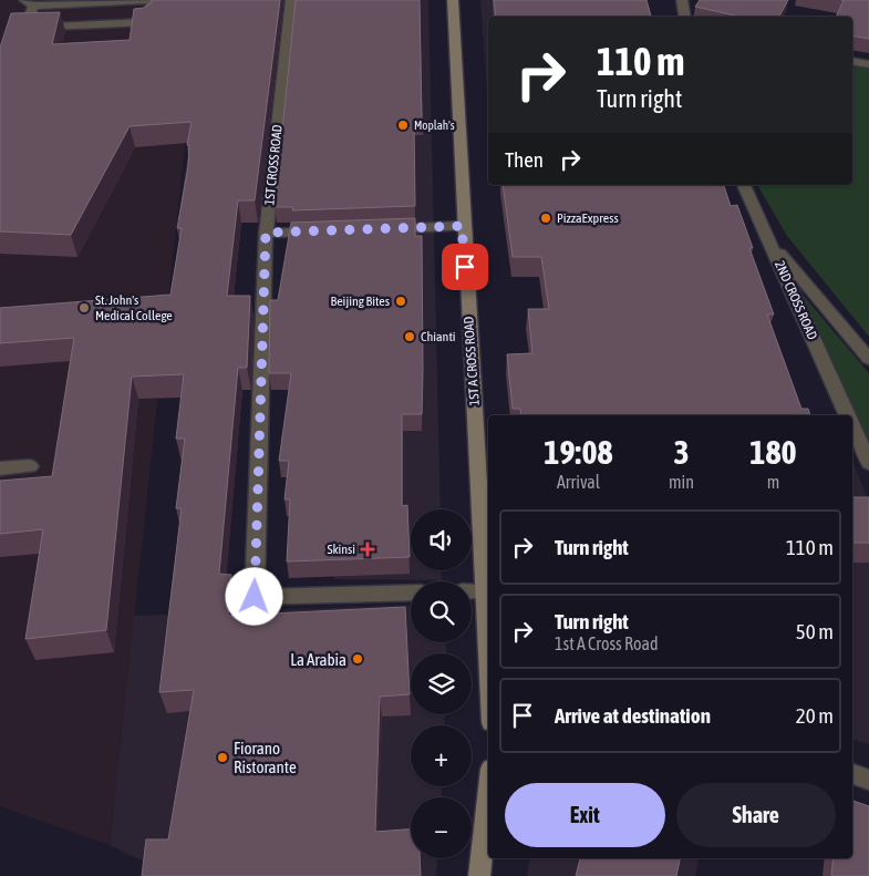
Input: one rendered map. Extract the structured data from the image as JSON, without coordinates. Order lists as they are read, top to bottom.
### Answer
{
  "streets": {
    "street": ["1ST CROSS ROAD", "2ND CROSS ROAD", "1ST A CROSS ROAD"]
  },
  "places": {
    "other": [
      "Moplah's",
      "PizzaExpress",
      "Beijing Bites",
      "St. John's Medical College",
      "Chianti",
      "La Arabia",
      "Fiorano Ristorante"
    ],
    "health": ["Skinsi"]
  },
  "page": {
    "turn": ["110 m", "Turn right"],
    "then": "Then",
    "eta": [
      "19:08",
      "Arrival",
      "3",
      "min",
      "180",
      "m"
    ],
    "map_buttons": ["+", "−"],
    "list": [
      {
        "name": "Turn right",
        "value": "110 m"
      },
      {
        "name": "Turn right",
        "note": "1st A Cross Road",
        "value": "50 m"
      },
      {
        "name": "Arrive at destination",
        "value": "20 m"
      }
    ],
    "buttons": ["Exit", "Share"]
  }
}
